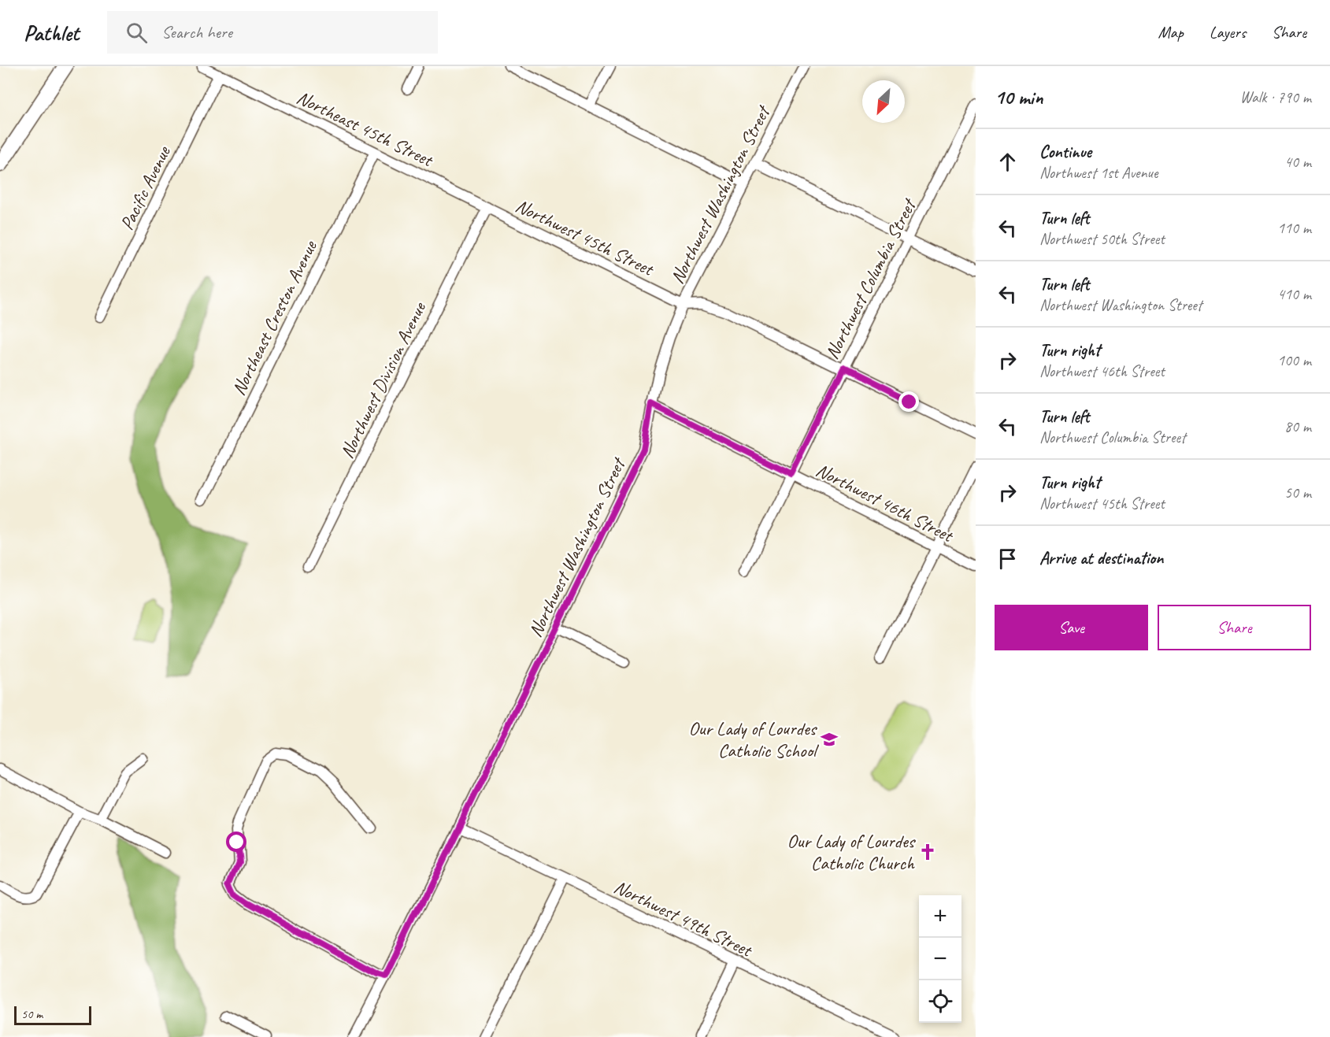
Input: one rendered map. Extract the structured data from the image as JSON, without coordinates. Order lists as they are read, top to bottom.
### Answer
{
  "streets": {
    "street": [
      "Northeast 45th Street",
      "Pacific Avenue",
      "Northwest Washington Street",
      "Northwest 45th Street",
      "Northwest Columbia Street",
      "Northeast Creston Avenue",
      "Northwest Division Avenue",
      "Northwest 46th Street",
      "Northwest 49th Street"
    ]
  },
  "crossings": [
    ["Northeast 45th Street", "Pacific Avenue"],
    ["Northeast 45th Street", "Northwest 45th Street"],
    ["Northeast 45th Street", "Northeast Creston Avenue"],
    ["Northeast 45th Street", "Northwest Division Avenue"],
    ["Northwest Washington Street", "Northwest 45th Street"],
    ["Northwest Washington Street", "Northwest 46th Street"],
    ["Northwest Washington Street", "Northwest 49th Street"],
    ["Northwest 45th Street", "Northwest Columbia Street"],
    ["Northwest 45th Street", "Northwest Division Avenue"],
    ["Northwest Columbia Street", "Northwest 46th Street"]
  ],
  "places": {
    "school or university": ["Our Lady of Lourdes Catholic School"],
    "church": ["Our Lady of Lourdes Catholic Church"]
  },
  "scale_bar": "50 m",
  "north": "bottom left",
  "page": {
    "header": "Pathlet",
    "search": "Search here",
    "nav": ["Map", "Layers", "Share"],
    "heading": ["10 min", "Walk · 790 m"],
    "list": [
      ["Continue", "Northwest 1st Avenue", "40 m"],
      ["Turn left", "Northwest 50th Street", "110 m"],
      ["Turn left", "Northwest Washington Street", "410 m"],
      ["Turn right", "Northwest 46th Street", "100 m"],
      ["Turn left", "Northwest Columbia Street", "80 m"],
      ["Turn right", "Northwest 45th Street", "50 m"],
      "Arrive at destination"
    ],
    "buttons": ["Save", "Share"],
    "map_buttons": ["+", "−"],
    "scale": "50 m"
  }
}
